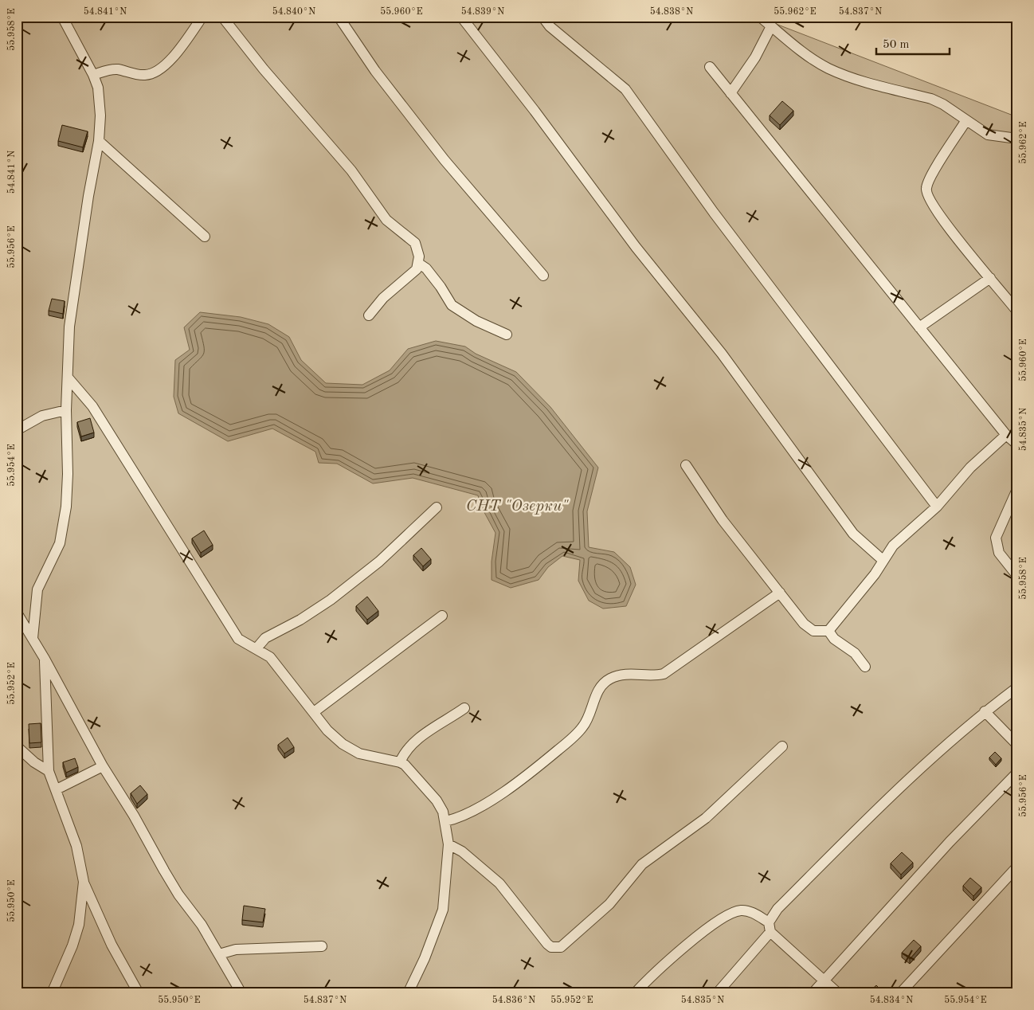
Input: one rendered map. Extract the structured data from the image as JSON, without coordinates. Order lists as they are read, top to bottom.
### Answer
{
  "parks": ["СНТ \"Озерки\""],
  "scale_bar": "50 m",
  "coordinates": [
    "54.841°N",
    "54.840°N",
    "55.960°E",
    "54.839°N",
    "54.838°N",
    "55.962°E",
    "54.837°N",
    "55.958°E",
    "55.956°E",
    "54.835°N",
    "55.954°E",
    "55.952°E",
    "55.950°E",
    "54.836°N",
    "54.834°N"
  ]
}
